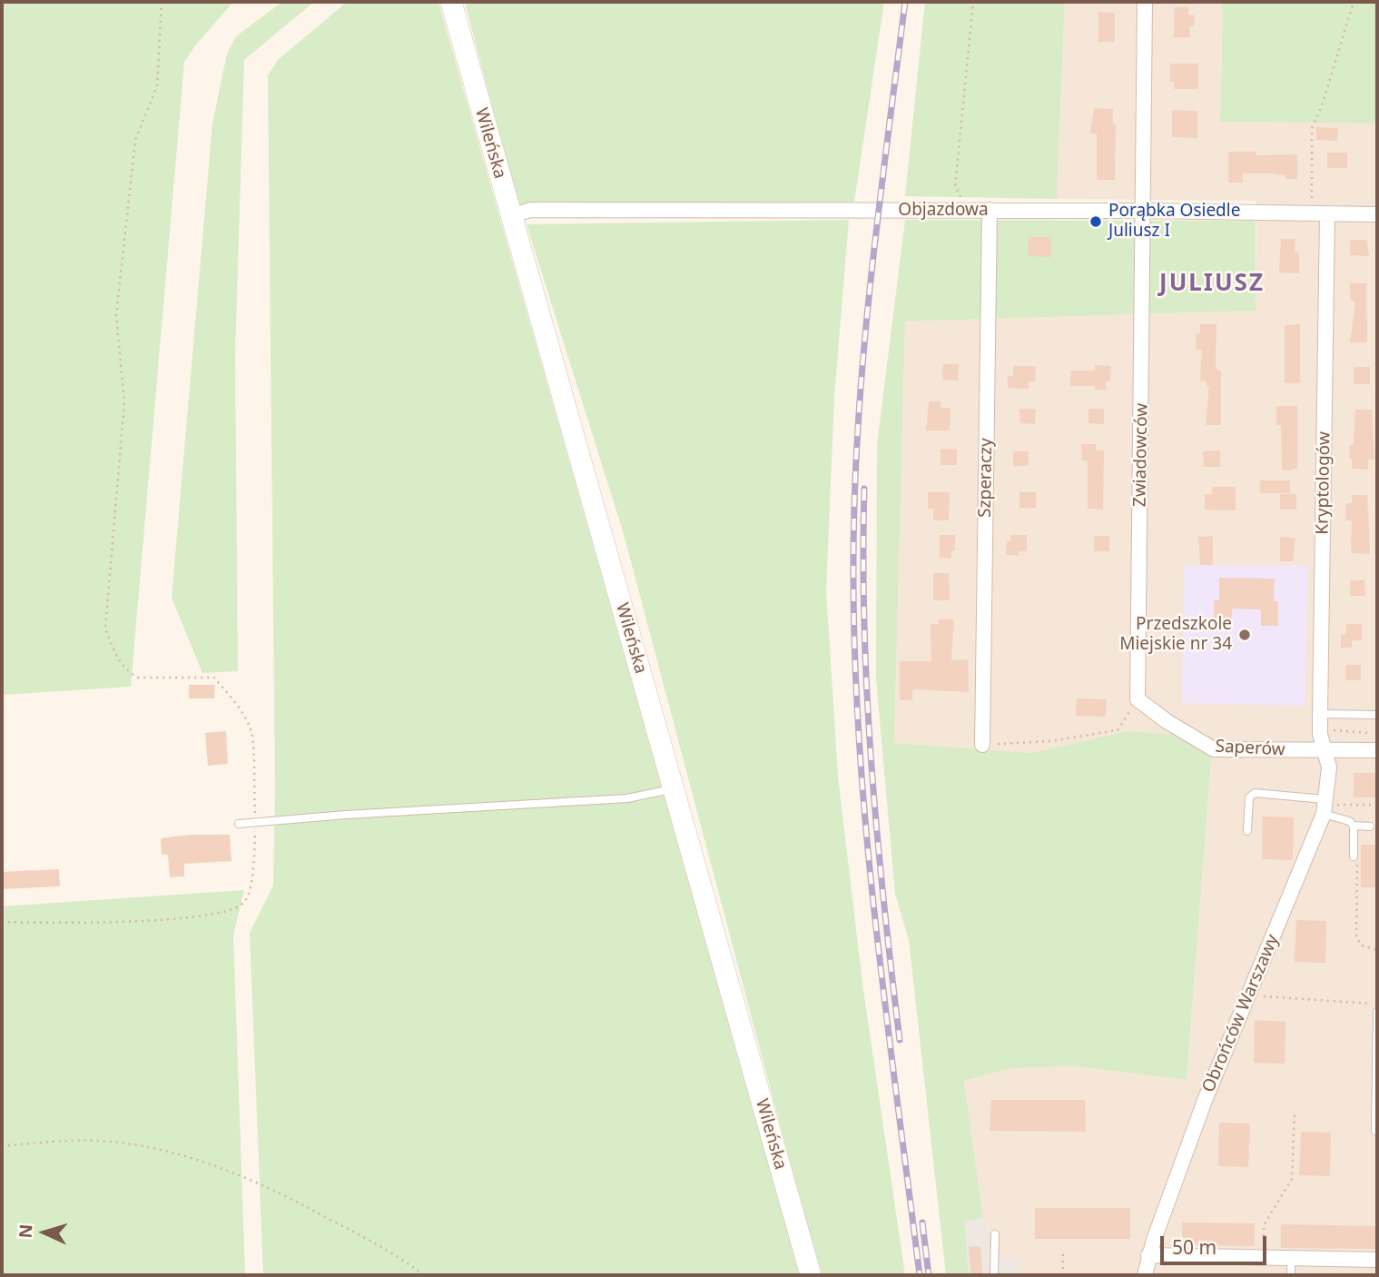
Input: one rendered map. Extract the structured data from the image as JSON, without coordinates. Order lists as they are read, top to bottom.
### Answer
{
  "streets": {
    "street": [
      "Wileńska",
      "Objazdowa",
      "Zwiadowców",
      "Szperaczy",
      "Kryptologów",
      "Saperów",
      "Obrońców Warszawy"
    ]
  },
  "crossings": [
    ["Wileńska", "Objazdowa"],
    ["Objazdowa", "Zwiadowców"],
    ["Objazdowa", "Szperaczy"],
    ["Objazdowa", "Kryptologów"],
    ["Zwiadowców", "Saperów"],
    ["Kryptologów", "Saperów"],
    ["Kryptologów", "Obrońców Warszawy"],
    ["Saperów", "Obrońców Warszawy"]
  ],
  "districts": ["JULIUSZ"],
  "places": ["Porąbka Osiedle Juliusz I", "Przedszkole Miejskie nr 34"],
  "scale_bar": "50 m",
  "north": "left"
}
